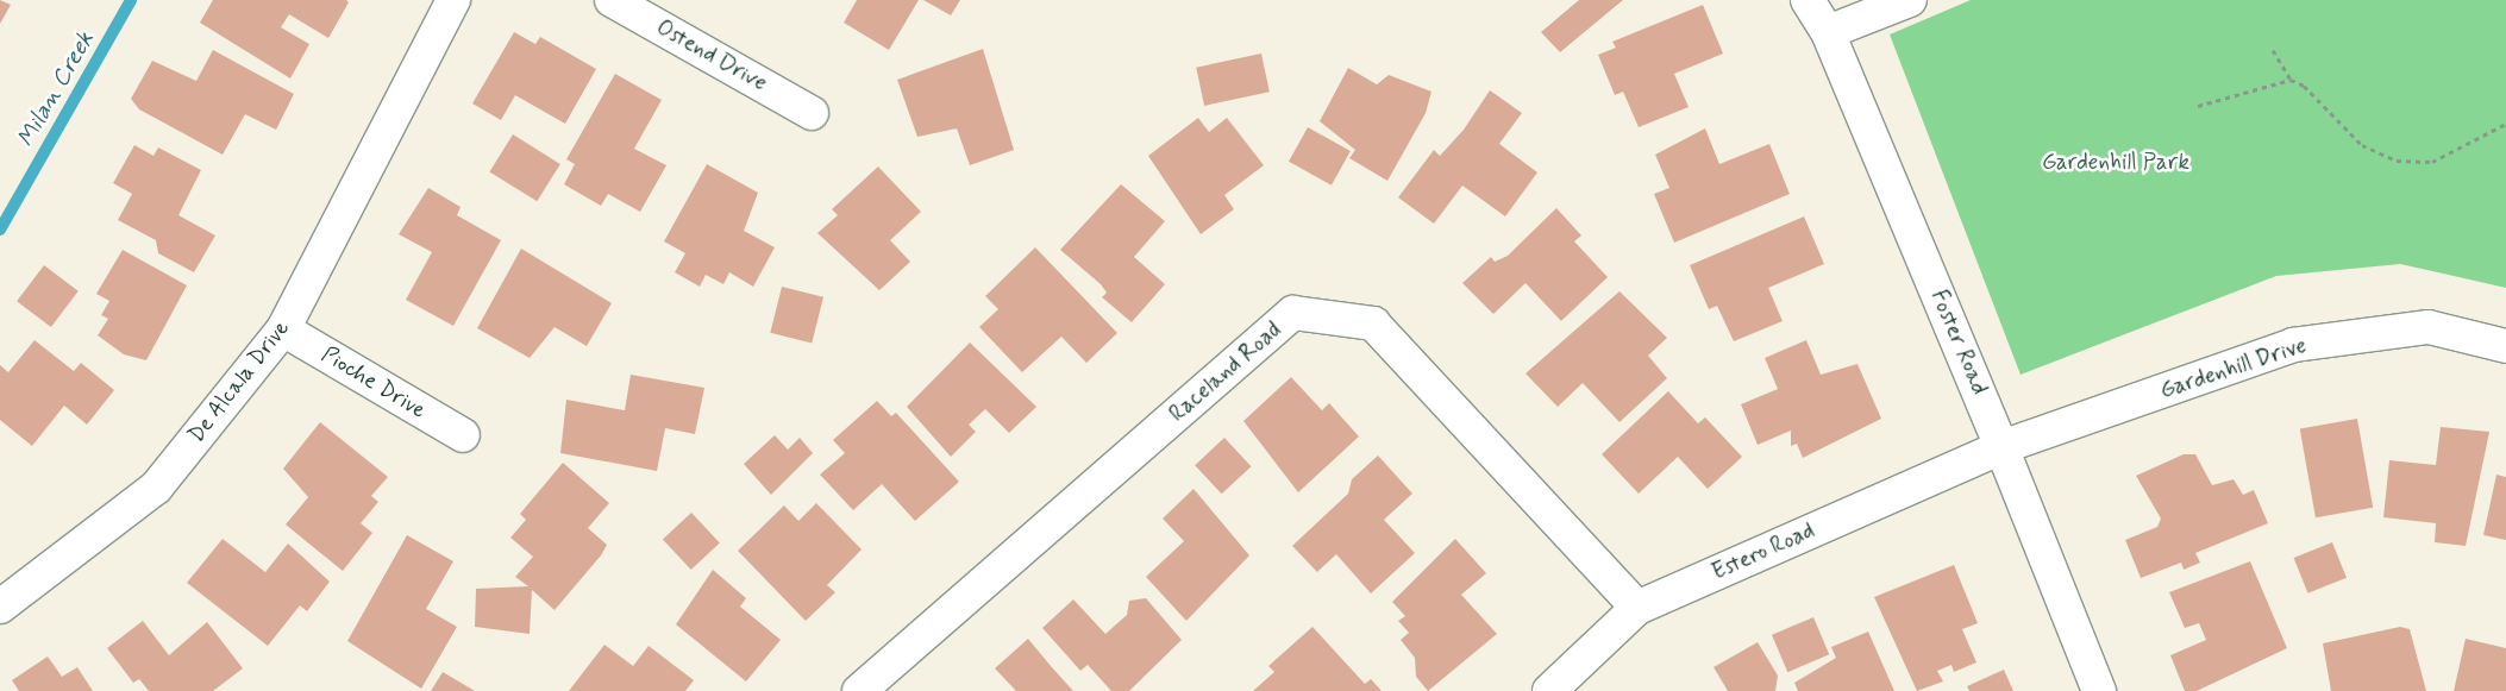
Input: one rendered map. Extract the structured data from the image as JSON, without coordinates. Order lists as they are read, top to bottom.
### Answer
{
  "streets": {
    "street": [
      "Ostend Drive",
      "Foster Road",
      "Gardenhill Drive",
      "Raceland Road",
      "De Alcala Drive",
      "Pioche Drive",
      "Estero Road"
    ]
  },
  "crossings": [
    ["Foster Road", "Gardenhill Drive"],
    ["Foster Road", "Estero Road"],
    ["Gardenhill Drive", "Estero Road"],
    ["Raceland Road", "Estero Road"],
    ["De Alcala Drive", "Pioche Drive"]
  ],
  "water": ["Milan Creek"],
  "parks": ["Gardenhill Park"]
}
